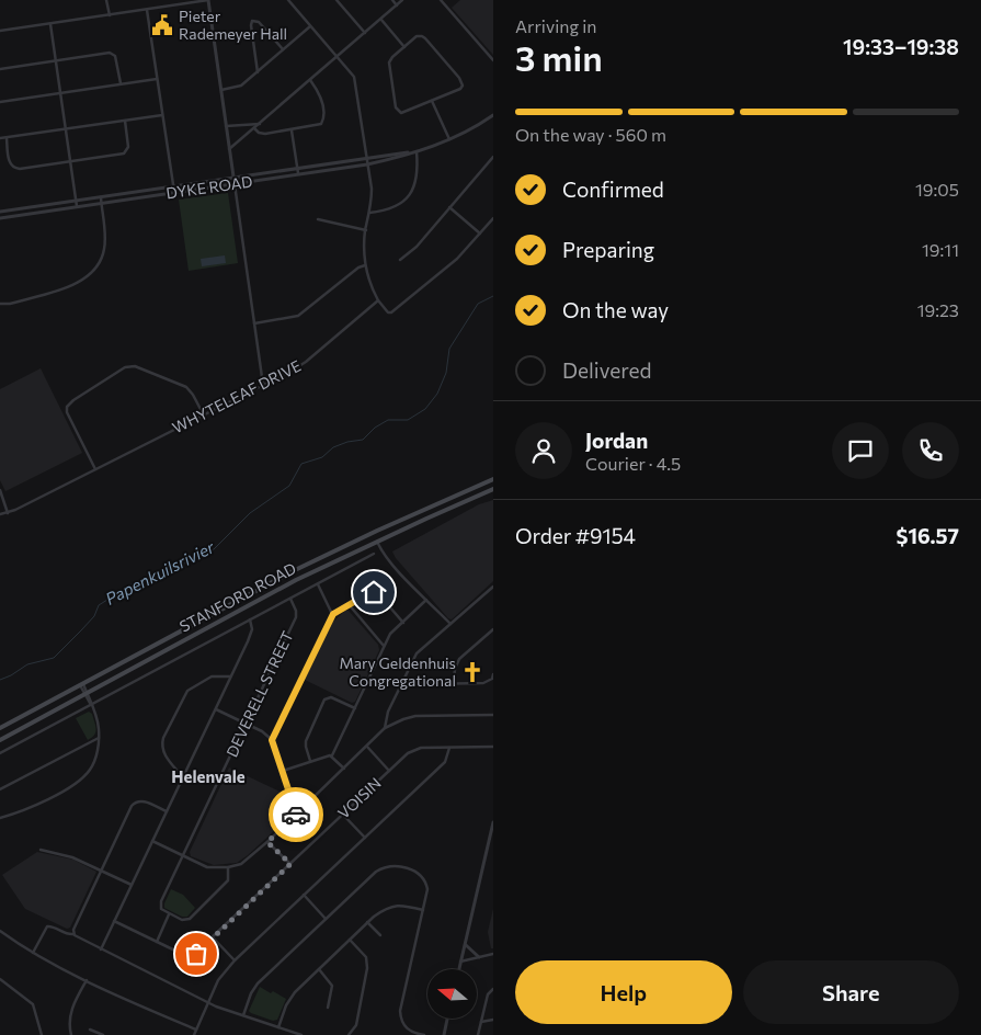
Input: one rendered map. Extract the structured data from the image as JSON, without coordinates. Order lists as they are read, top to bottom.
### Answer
{
  "streets": {
    "main road": ["STANFORD ROAD"],
    "street": [
      "DYKE ROAD",
      "WHYTELEAF DRIVE",
      "DEVERELL STREET",
      "VOISIN"
    ]
  },
  "crossings": [
    ["STANFORD ROAD", "DEVERELL STREET"]
  ],
  "districts": ["Helenvale"],
  "water": ["Papenkuilsrivier"],
  "places": {
    "public building": ["Pieter Rademeyer Hall"],
    "church": ["Mary Geldenhuis Congregational"]
  },
  "north": "left",
  "page": {
    "heading": ["3 min", "Arriving in", "19:33–19:38"],
    "panel": [
      "Jordan",
      "Courier · 4.5",
      "Order #9154",
      "$16.57"
    ],
    "bar": "On the way · 560 m",
    "list": [
      ["Confirmed", "19:05"],
      ["Preparing", "19:11"],
      ["On the way", "19:23"],
      "Delivered"
    ],
    "buttons": ["Help", "Share"]
  }
}
